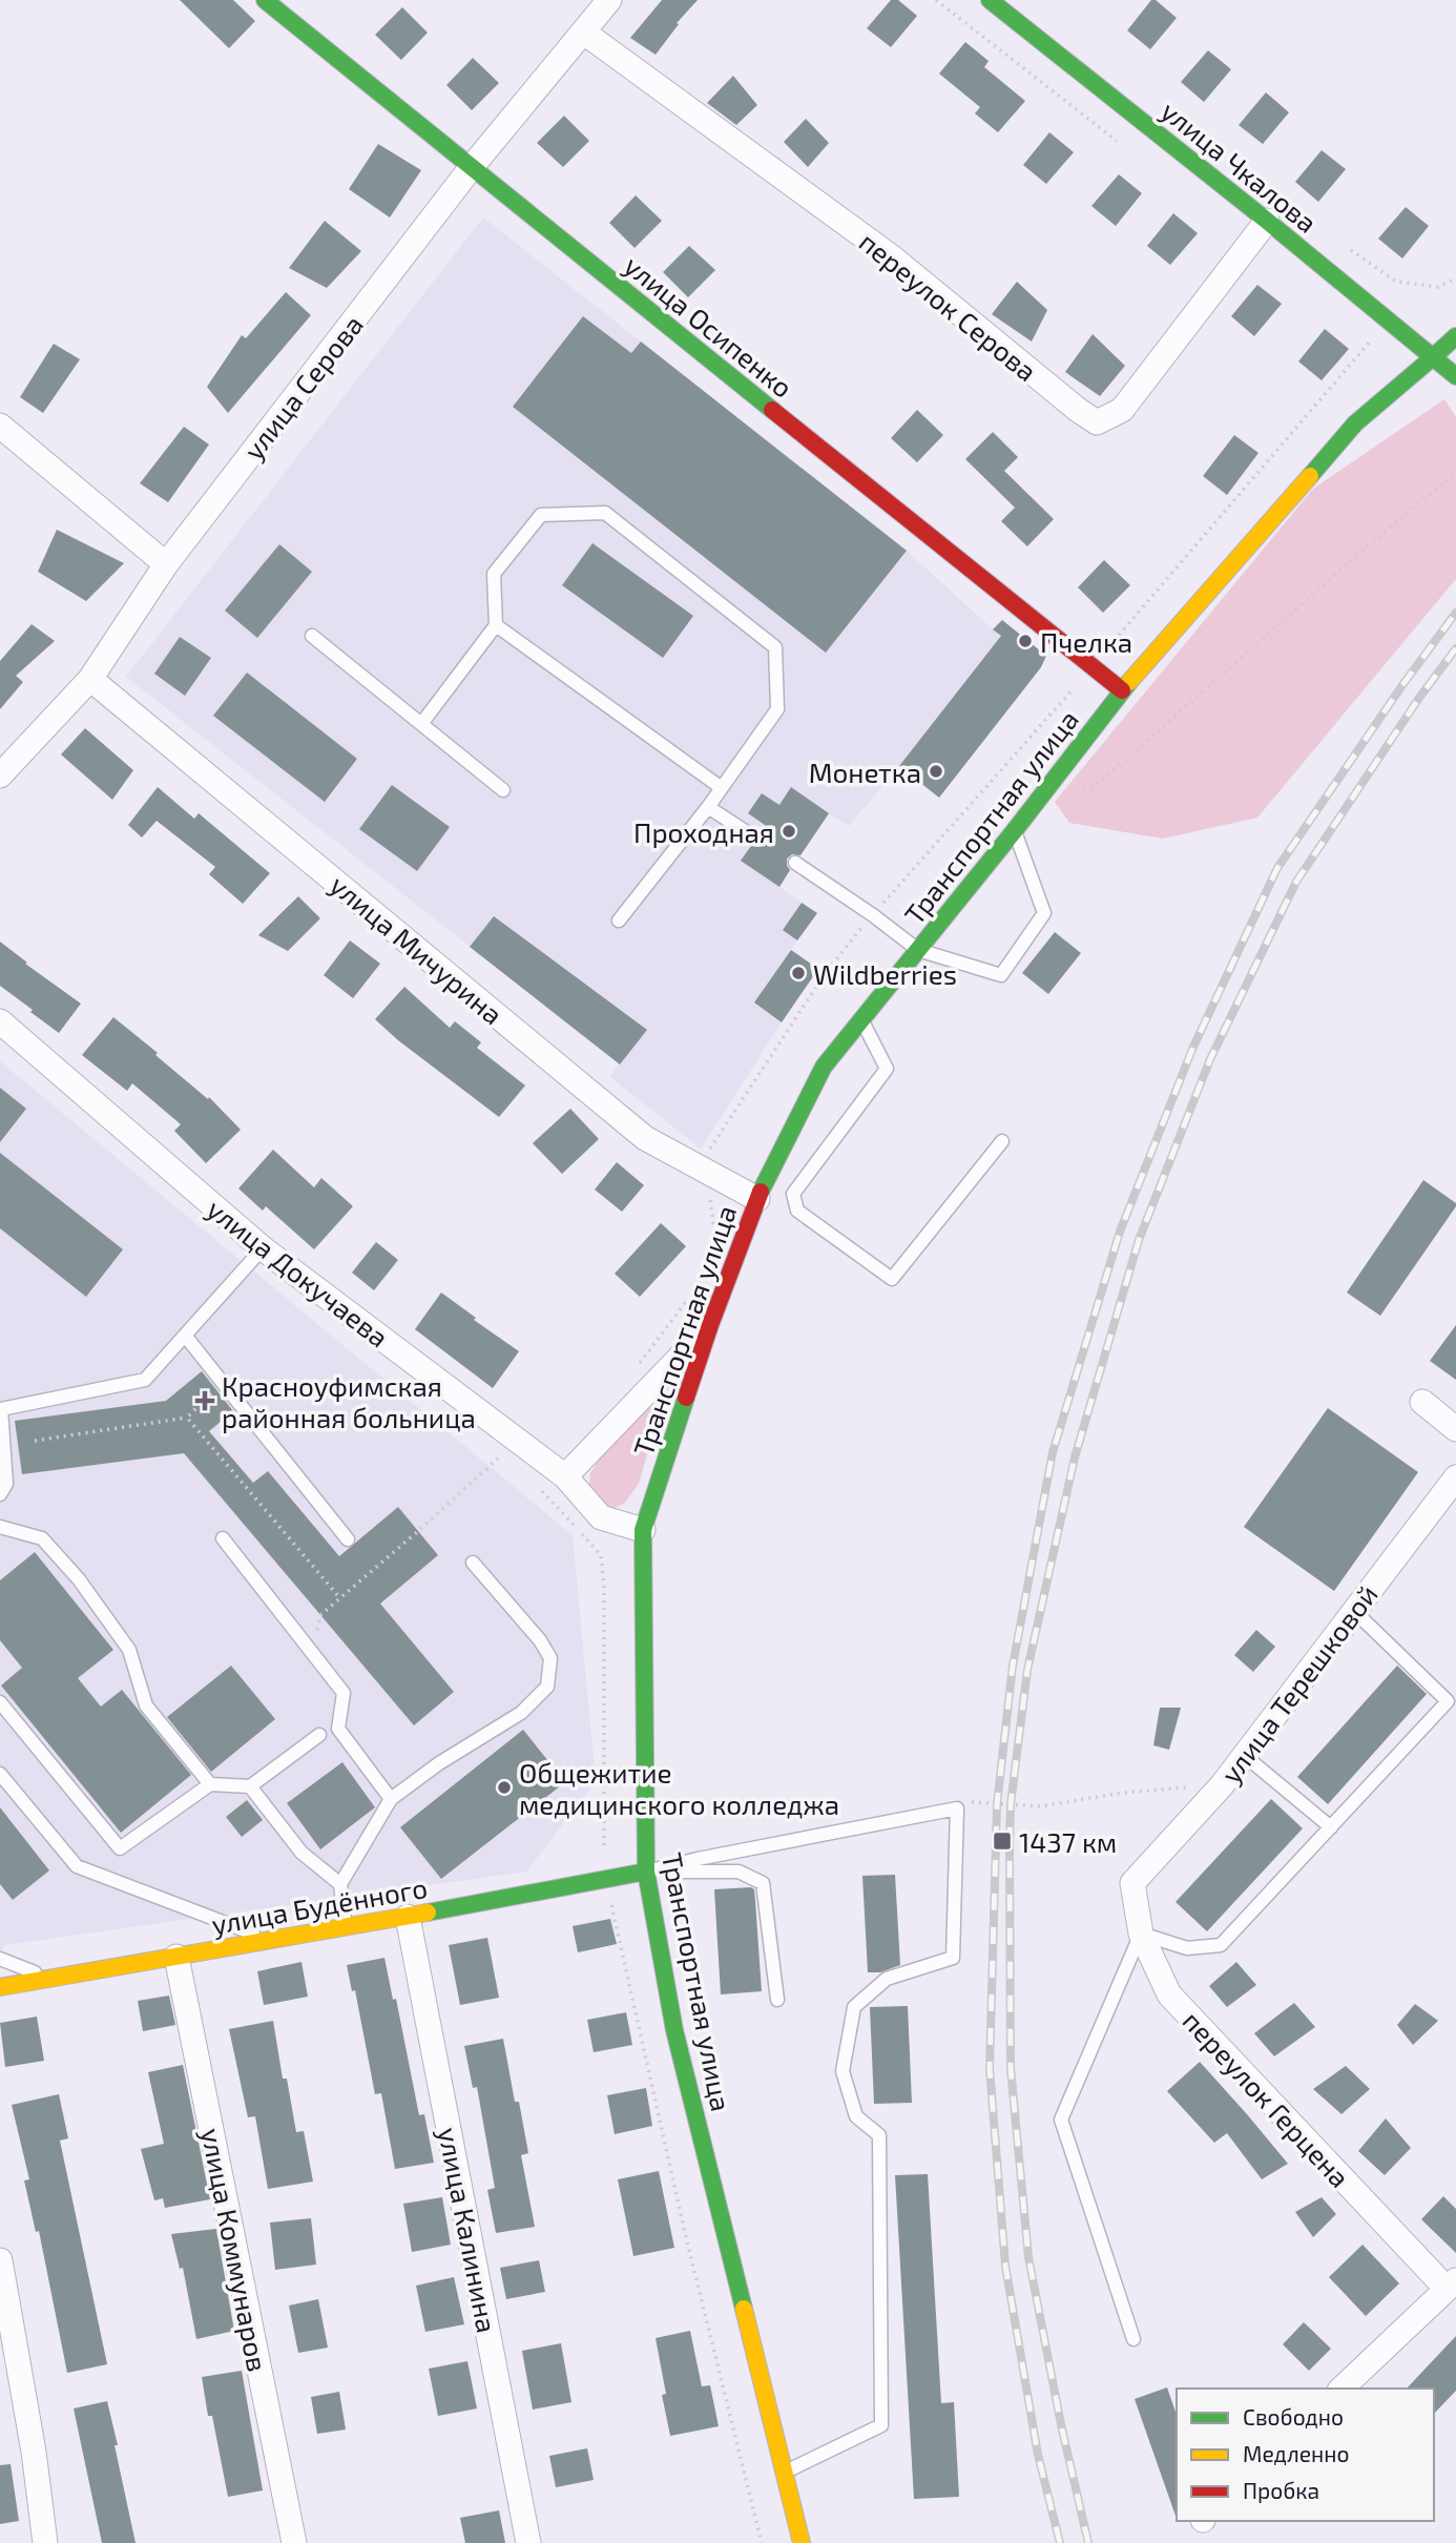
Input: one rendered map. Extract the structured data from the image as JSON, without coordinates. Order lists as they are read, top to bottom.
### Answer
{
  "streets": {
    "main road": [
      "улица Чкалова",
      "улица Осипенко",
      "Транспортная улица",
      "улица Будённого"
    ],
    "street": [
      "переулок Серова",
      "улица Серова",
      "улица Мичурина",
      "улица Докучаева",
      "улица Терешковой",
      "переулок Герцена",
      "улица Калинина",
      "улица Коммунаров"
    ]
  },
  "crossings": [
    ["улица Чкалова", "переулок Серова"],
    ["улица Чкалова", "Транспортная улица"],
    ["переулок Серова", "улица Серова"],
    ["улица Осипенко", "улица Серова"],
    ["улица Осипенко", "Транспортная улица"],
    ["улица Серова", "улица Мичурина"],
    ["Транспортная улица", "улица Мичурина"],
    ["Транспортная улица", "улица Докучаева"],
    ["Транспортная улица", "улица Будённого"],
    ["улица Терешковой", "переулок Герцена"],
    ["улица Будённого", "улица Калинина"],
    ["улица Будённого", "улица Коммунаров"]
  ],
  "places": {
    "other": [
      "Пчелка",
      "Монетка",
      "Проходная",
      "Wildberries",
      "Общежитие медицинского колледжа"
    ],
    "health": ["Красноуфимская районная больница"],
    "transit": ["1437 км"]
  },
  "legend": ["Свободно", "Медленно", "Пробка"]
}
